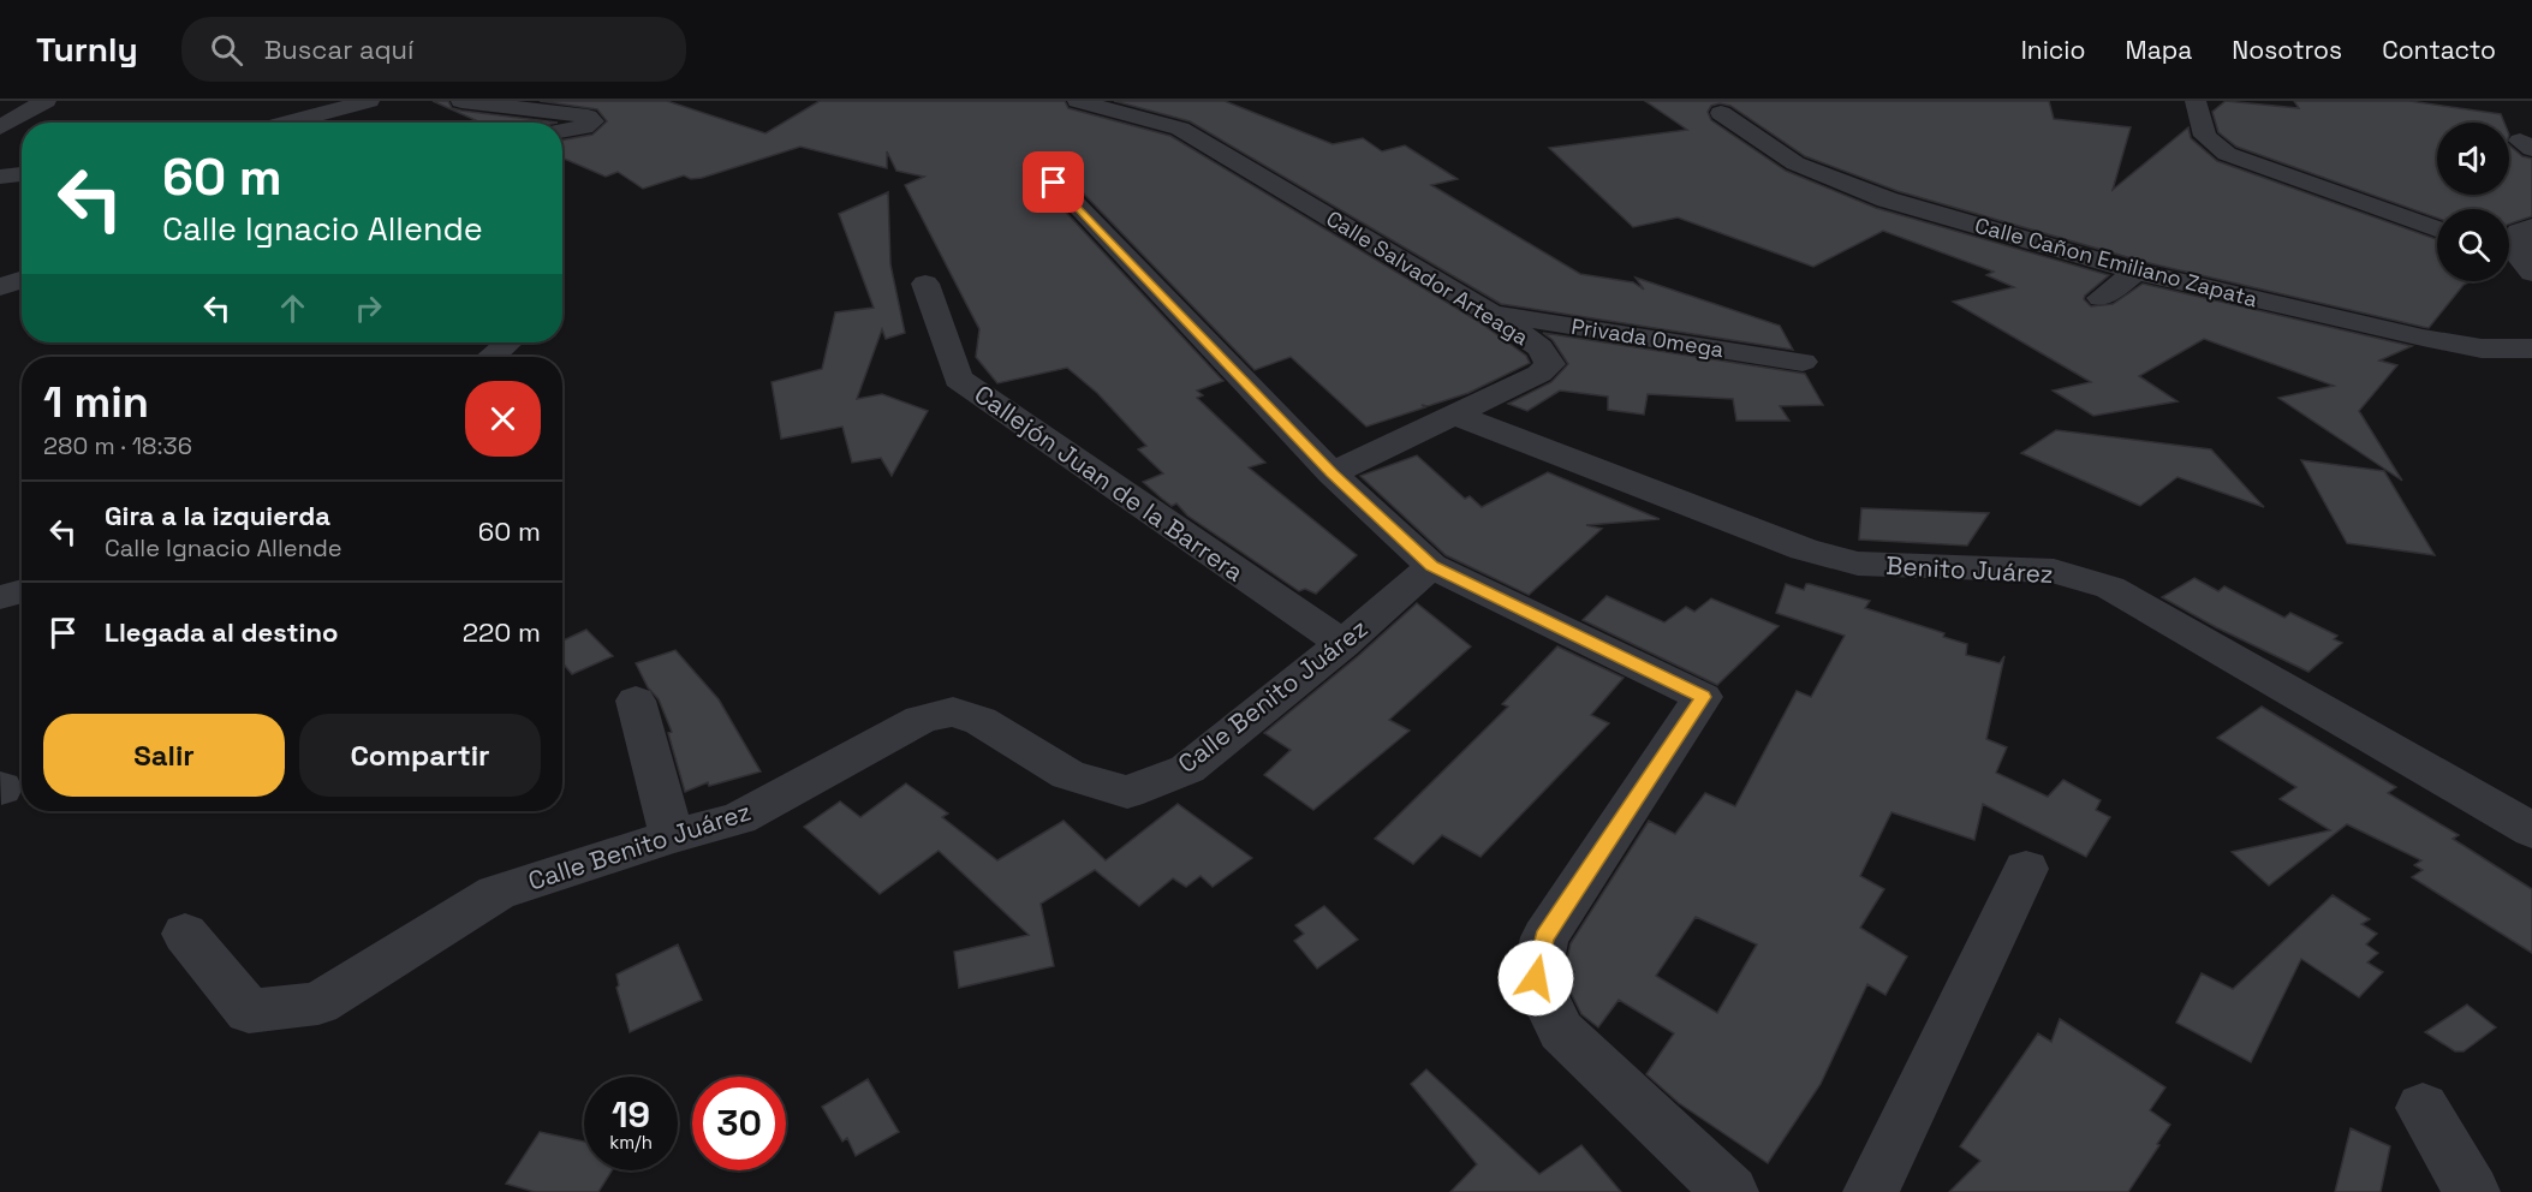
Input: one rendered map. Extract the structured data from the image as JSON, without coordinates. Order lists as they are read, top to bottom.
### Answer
{
  "streets": {
    "street": [
      "Calle Cañon Emiliano Zapata",
      "Calle Salvador Arteaga",
      "Privada Omega",
      "Callejón Juan de la Barrera",
      "Benito Juárez",
      "Calle Benito Juárez"
    ]
  },
  "crossings": [
    ["Calle Salvador Arteaga", "Privada Omega"],
    ["Calle Salvador Arteaga", "Benito Juárez"],
    ["Callejón Juan de la Barrera", "Calle Benito Juárez"]
  ],
  "page": {
    "header": "Turnly",
    "search": "Buscar aquí",
    "nav": [
      "Inicio",
      "Mapa",
      "Nosotros",
      "Contacto"
    ],
    "turn": ["60 m", "Calle Ignacio Allende"],
    "heading": ["1 min", "280 m · 18:36"],
    "list": [
      {
        "name": "Gira a la izquierda",
        "note": "Calle Ignacio Allende",
        "value": "60 m"
      },
      {
        "name": "Llegada al destino",
        "value": "220 m"
      }
    ],
    "buttons": ["Salir", "Compartir"],
    "speed": "19 km/h",
    "limit": "30"
  }
}
